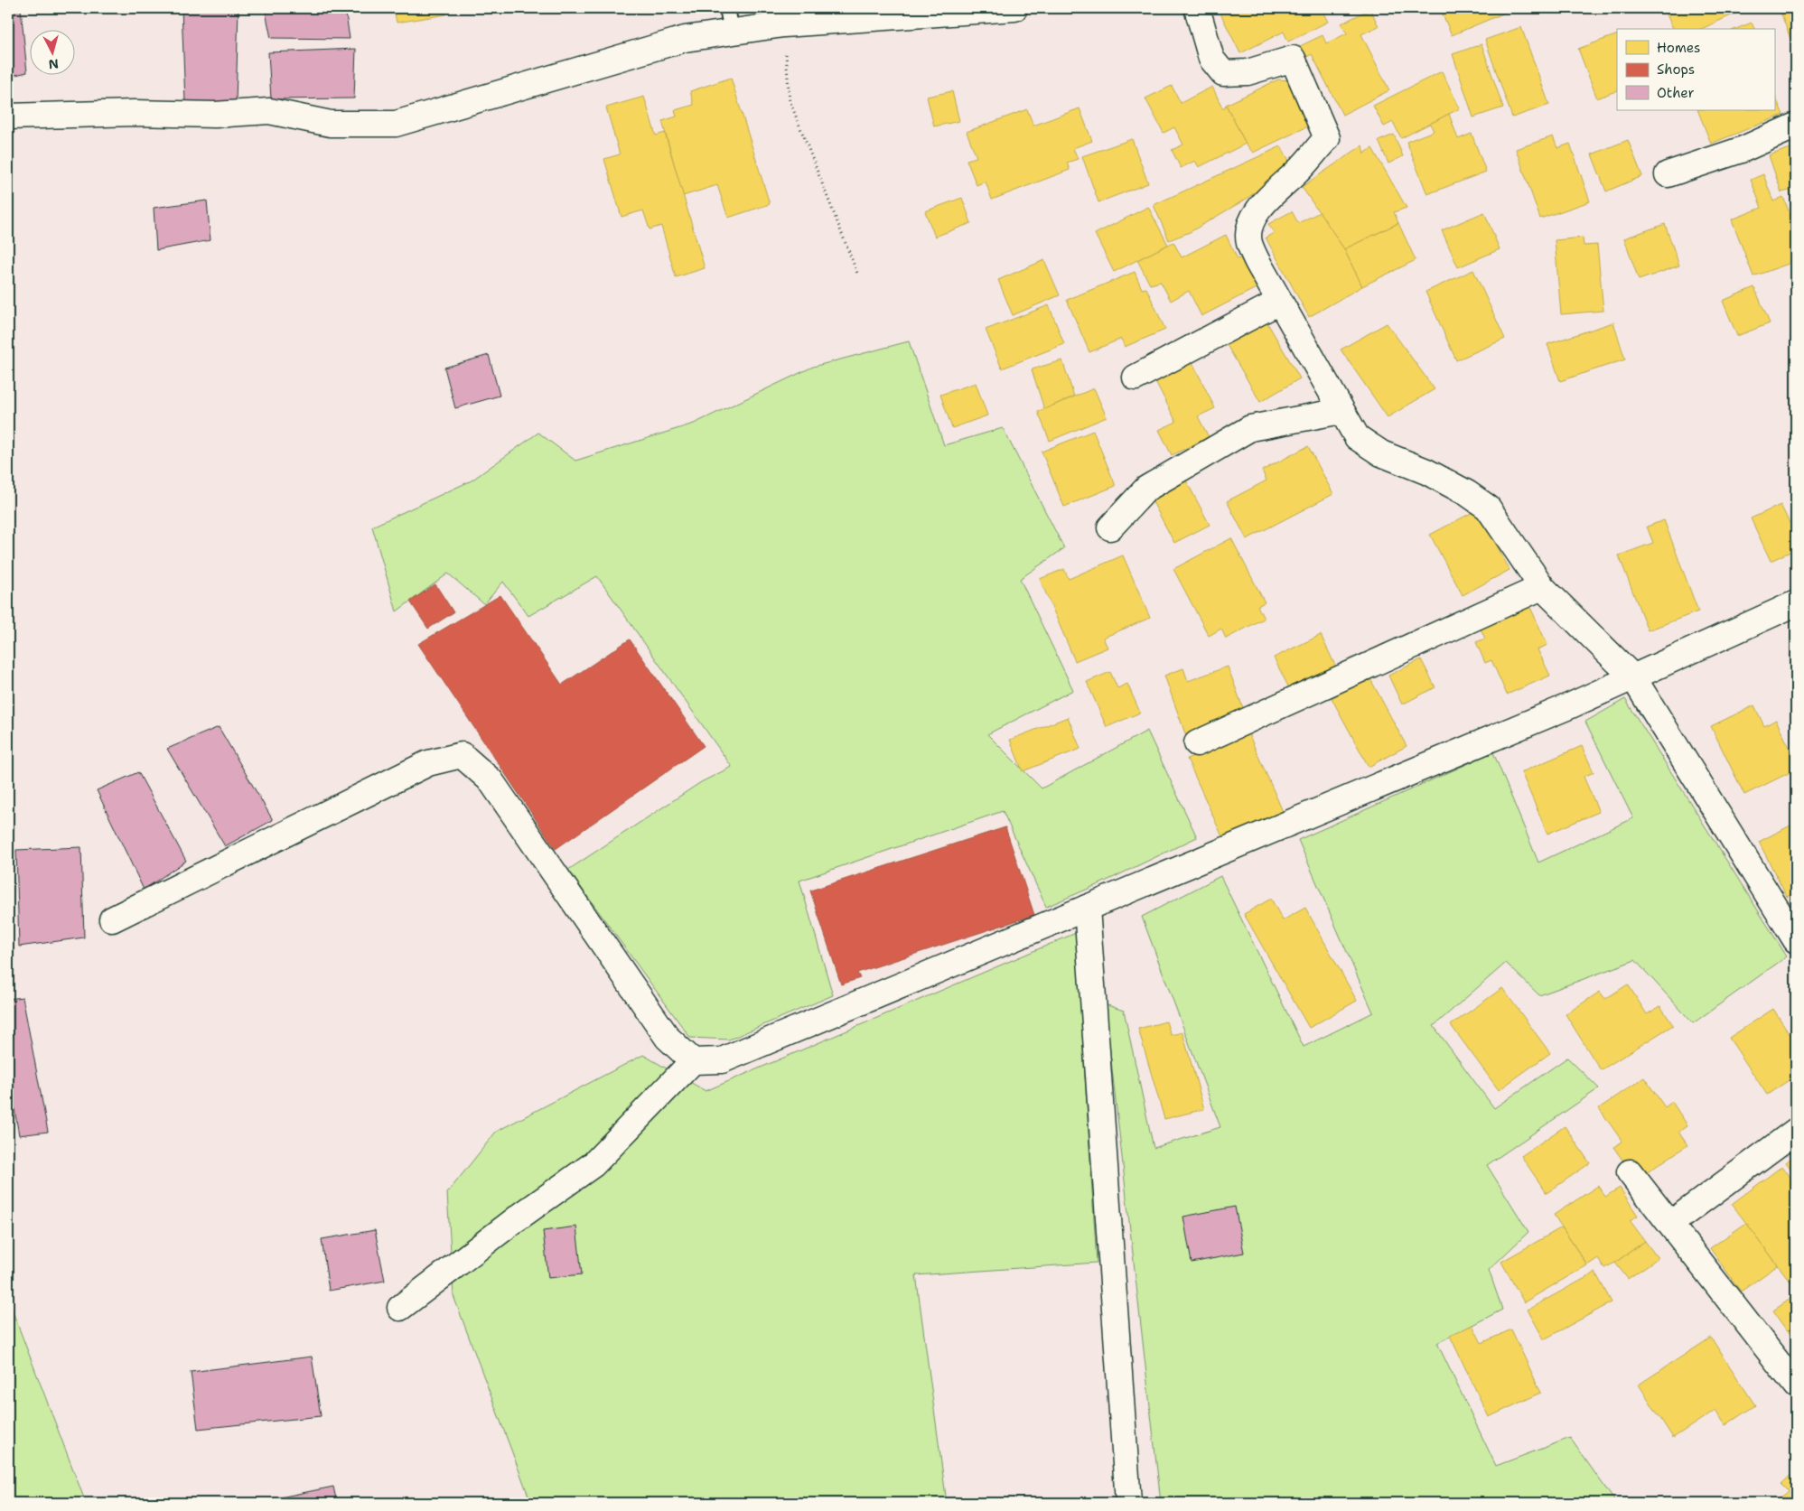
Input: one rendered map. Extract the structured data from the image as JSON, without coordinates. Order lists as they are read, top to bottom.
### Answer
{
  "legend": ["Homes", "Shops", "Other"],
  "north": "bottom"
}
